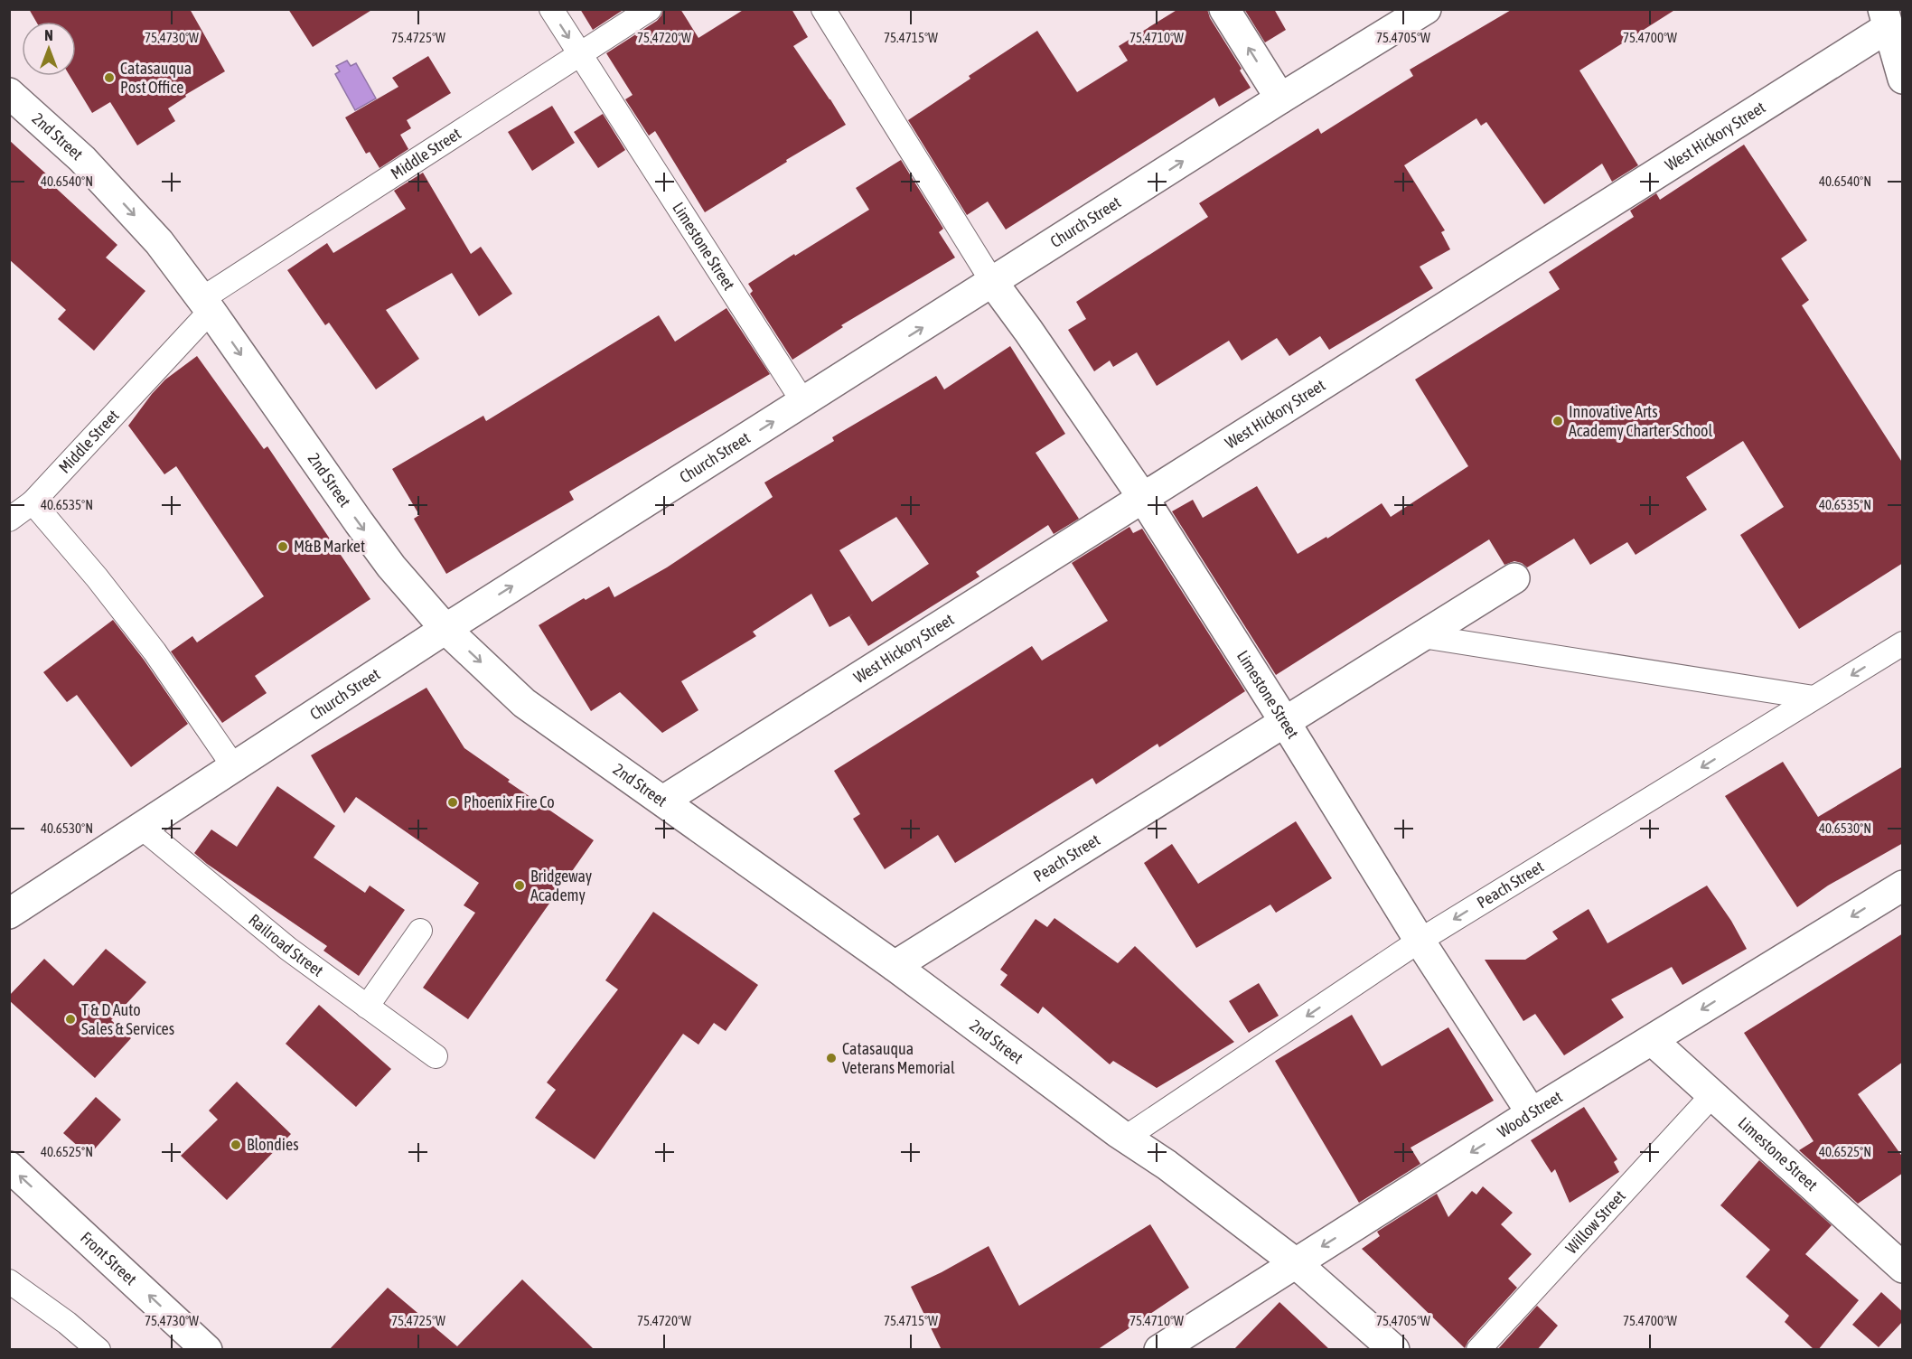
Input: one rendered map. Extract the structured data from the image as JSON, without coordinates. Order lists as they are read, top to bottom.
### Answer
{
  "streets": {
    "street": [
      "2nd Street",
      "West Hickory Street",
      "Church Street",
      "Limestone Street",
      "Peach Street",
      "Wood Street",
      "Front Street"
    ],
    "lane": ["Middle Street", "Railroad Street", "Willow Street"]
  },
  "crossings": [
    ["2nd Street", "West Hickory Street"],
    ["2nd Street", "Middle Street"],
    ["2nd Street", "Church Street"],
    ["2nd Street", "Peach Street"],
    ["2nd Street", "Wood Street"],
    ["West Hickory Street", "Limestone Street"],
    ["Middle Street", "Limestone Street"],
    ["Church Street", "Limestone Street"],
    ["Church Street", "Railroad Street"],
    ["Limestone Street", "Peach Street"],
    ["Limestone Street", "Wood Street"],
    ["Limestone Street", "Willow Street"]
  ],
  "one_way": [
    "2nd Street",
    "Church Street",
    "Peach Street",
    "Wood Street",
    "Front Street"
  ],
  "places": [
    "Catasauqua Post Office",
    "Innovative Arts Academy Charter School",
    "M&B Market",
    "Phoenix Fire Co",
    "Bridgeway Academy",
    "T & D Auto Sales & Services",
    "Catasauqua Veterans Memorial",
    "Blondies"
  ],
  "north": "top",
  "coordinates": [
    "75.4730°W",
    "75.4725°W",
    "75.4720°W",
    "75.4715°W",
    "75.4710°W",
    "75.4705°W",
    "75.4700°W",
    "40.6540°N",
    "40.6535°N",
    "40.6530°N",
    "40.6525°N"
  ]
}
